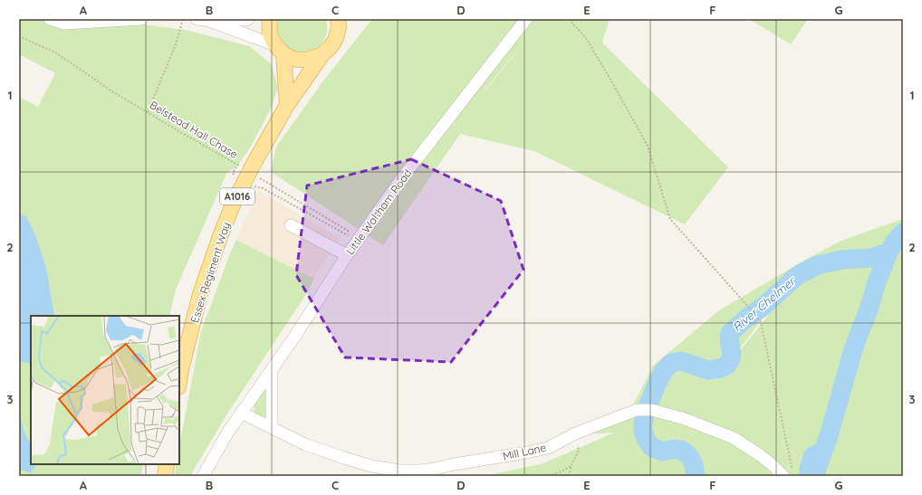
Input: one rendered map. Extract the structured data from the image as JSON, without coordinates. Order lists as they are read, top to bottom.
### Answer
{
  "streets": {
    "main road": ["A1016", "Essex Regiment Way"],
    "street": ["Little Waltham Road", "Mill Lane"],
    "path": ["Belstead Hall Chase"]
  },
  "crossings": [
    ["Belstead Hall Chase", "Little Waltham Road"],
    ["Belstead Hall Chase", "Essex Regiment Way"],
    ["Little Waltham Road", "Mill Lane"]
  ],
  "water": ["River Chelmer"],
  "grid": {
    "columns": [
      "A",
      "B",
      "C",
      "D",
      "E",
      "F",
      "G"
    ],
    "rows": ["1", "2", "3"]
  }
}
